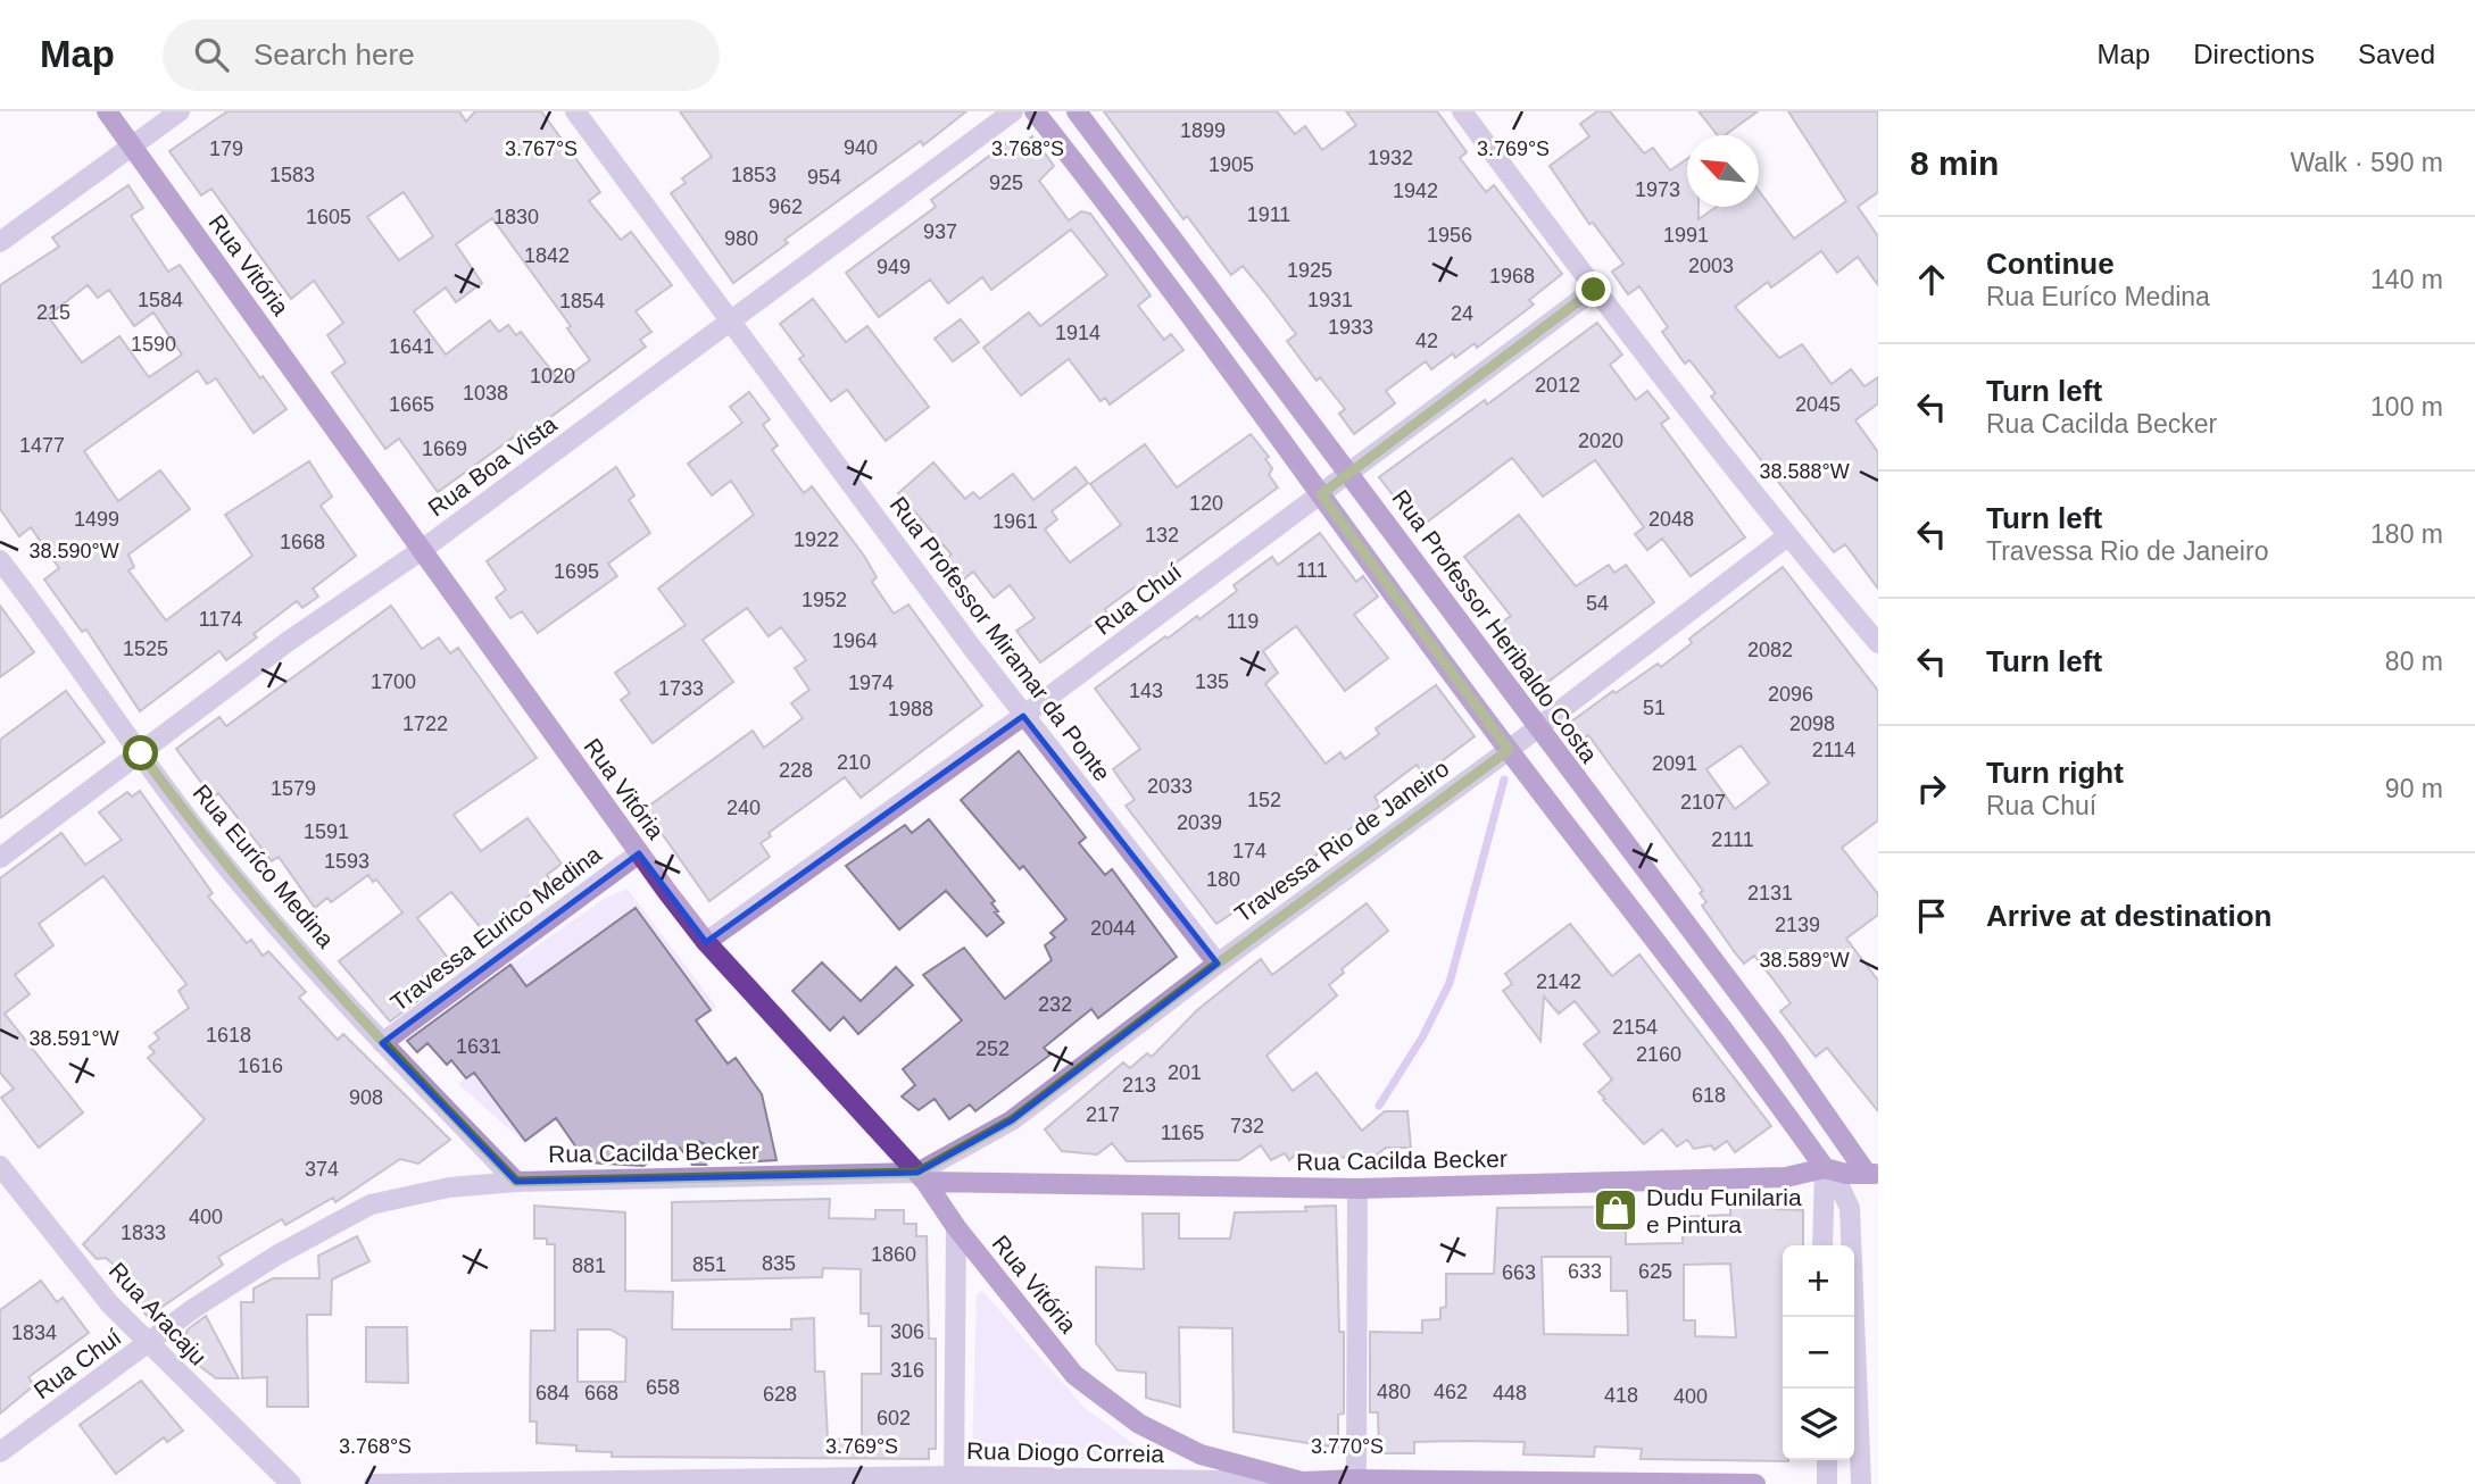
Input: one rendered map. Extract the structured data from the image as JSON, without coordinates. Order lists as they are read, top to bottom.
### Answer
{
  "streets": {
    "main road": [
      "Rua Vitória",
      "Rua Professor Heribaldo Costa",
      "Rua Cacilda Becker",
      "Rua Diogo Correia"
    ],
    "street": [
      "Rua Boa Vista",
      "Rua Chuí",
      "Rua Professor Miramar da Ponte",
      "Travessa Rio de Janeiro",
      "Rua Euríco Medina",
      "Travessa Eurico Medina",
      "Rua Aracaju"
    ]
  },
  "crossings": [
    ["Rua Vitória", "Rua Boa Vista"],
    ["Rua Vitória", "Rua Chuí"],
    ["Rua Vitória", "Travessa Rio de Janeiro"],
    ["Rua Vitória", "Travessa Eurico Medina"],
    ["Rua Vitória", "Rua Cacilda Becker"],
    ["Rua Vitória", "Rua Diogo Correia"],
    ["Rua Boa Vista", "Rua Professor Miramar da Ponte"],
    ["Rua Boa Vista", "Rua Euríco Medina"],
    ["Rua Chuí", "Rua Professor Heribaldo Costa"],
    ["Rua Chuí", "Rua Professor Miramar da Ponte"],
    ["Rua Chuí", "Rua Cacilda Becker"],
    ["Rua Chuí", "Rua Aracaju"],
    ["Rua Professor Heribaldo Costa", "Travessa Rio de Janeiro"],
    ["Rua Professor Heribaldo Costa", "Rua Cacilda Becker"],
    ["Rua Professor Miramar da Ponte", "Travessa Rio de Janeiro"],
    ["Travessa Rio de Janeiro", "Rua Cacilda Becker"],
    ["Rua Euríco Medina", "Travessa Eurico Medina"],
    ["Rua Euríco Medina", "Rua Cacilda Becker"],
    ["Rua Cacilda Becker", "Rua Aracaju"]
  ],
  "places": {
    "shop": ["Dudu Funilaria e Pintura"]
  },
  "house_numbers": [
    "1899",
    "940",
    "179",
    "1932",
    "1905",
    "1583",
    "1853",
    "954",
    "925",
    "1973",
    "1942",
    "962",
    "1911",
    "1605",
    "1830",
    "937",
    "1956",
    "1991",
    "980",
    "1842",
    "2003",
    "949",
    "1925",
    "1968",
    "1584",
    "1931",
    "1854",
    "215",
    "24",
    "1933",
    "1914",
    "42",
    "1590",
    "1641",
    "1020",
    "2012",
    "1038",
    "1665",
    "2045",
    "2020",
    "1477",
    "1669",
    "120",
    "1499",
    "2048",
    "1961",
    "132",
    "1922",
    "1668",
    "111",
    "1695",
    "1952",
    "54",
    "1174",
    "119",
    "1964",
    "1525",
    "2082",
    "1700",
    "135",
    "1974",
    "1733",
    "143",
    "2096",
    "51",
    "1988",
    "1722",
    "2098",
    "2114",
    "210",
    "2091",
    "228",
    "2033",
    "1579",
    "152",
    "2107",
    "240",
    "2039",
    "1591",
    "2111",
    "174",
    "1593",
    "180",
    "2131",
    "2139",
    "2044",
    "2142",
    "232",
    "2154",
    "1618",
    "1631",
    "252",
    "2160",
    "1616",
    "201",
    "213",
    "618",
    "908",
    "217",
    "732",
    "1165",
    "374",
    "400",
    "1833",
    "1860",
    "835",
    "851",
    "881",
    "633",
    "625",
    "663",
    "306",
    "1834",
    "316",
    "658",
    "480",
    "462",
    "684",
    "668",
    "448",
    "628",
    "418",
    "400",
    "602"
  ],
  "north": "top left",
  "page": {
    "header": "Map",
    "search": "Search here",
    "nav": ["Map", "Directions", "Saved"],
    "heading": ["8 min", "Walk · 590 m"],
    "list": [
      ["Continue", "Rua Euríco Medina", "140 m"],
      ["Turn left", "Rua Cacilda Becker", "100 m"],
      ["Turn left", "Travessa Rio de Janeiro", "180 m"],
      ["Turn left", "80 m"],
      ["Turn right", "Rua Chuí", "90 m"],
      "Arrive at destination"
    ],
    "map_buttons": ["+", "−"]
  },
  "coordinates": [
    "3.767°S",
    "3.768°S",
    "3.769°S",
    "38.588°W",
    "38.590°W",
    "38.589°W",
    "38.591°W",
    "3.770°S"
  ]
}
